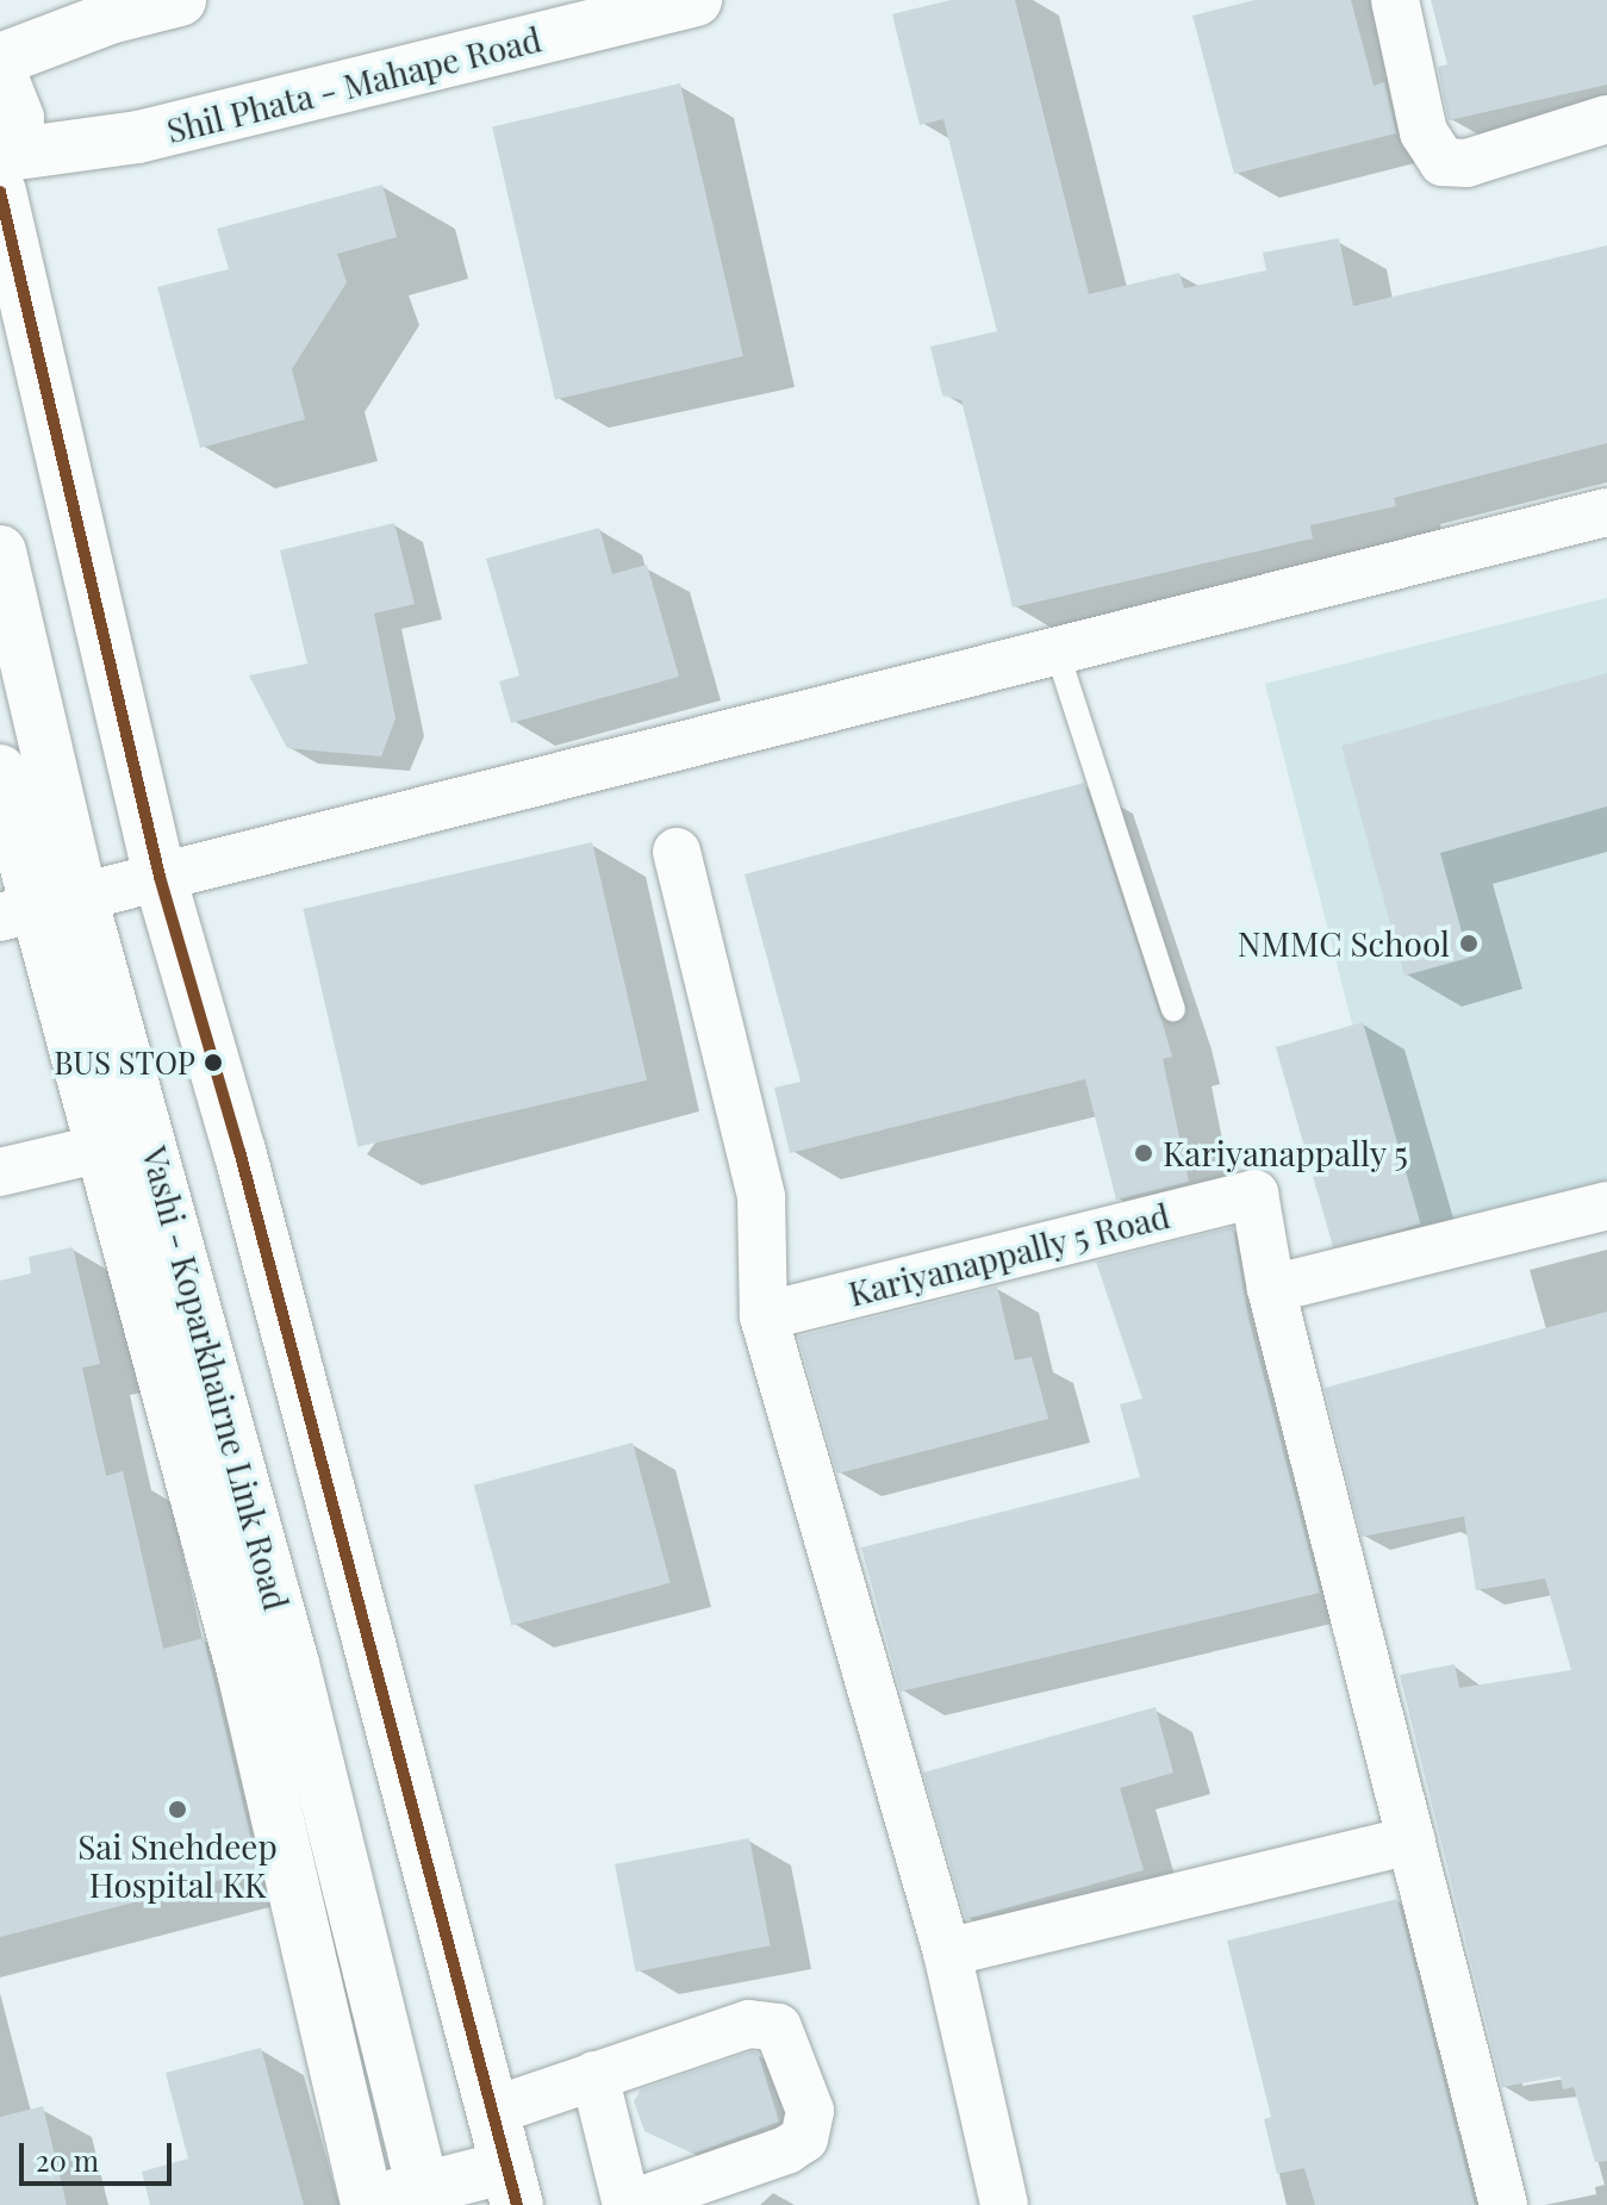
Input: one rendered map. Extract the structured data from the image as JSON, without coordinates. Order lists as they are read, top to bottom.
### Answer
{
  "streets": {
    "main road": ["Shil Phata - Mahape Road", "Vashi - Koparkhairne Link Road"],
    "street": ["Kariyanappally 5 Road"]
  },
  "places": [
    "NMMC School",
    "BUS STOP",
    "Kariyanappally 5",
    "Sai Snehdeep Hospital KK"
  ],
  "scale_bar": "20 m"
}
